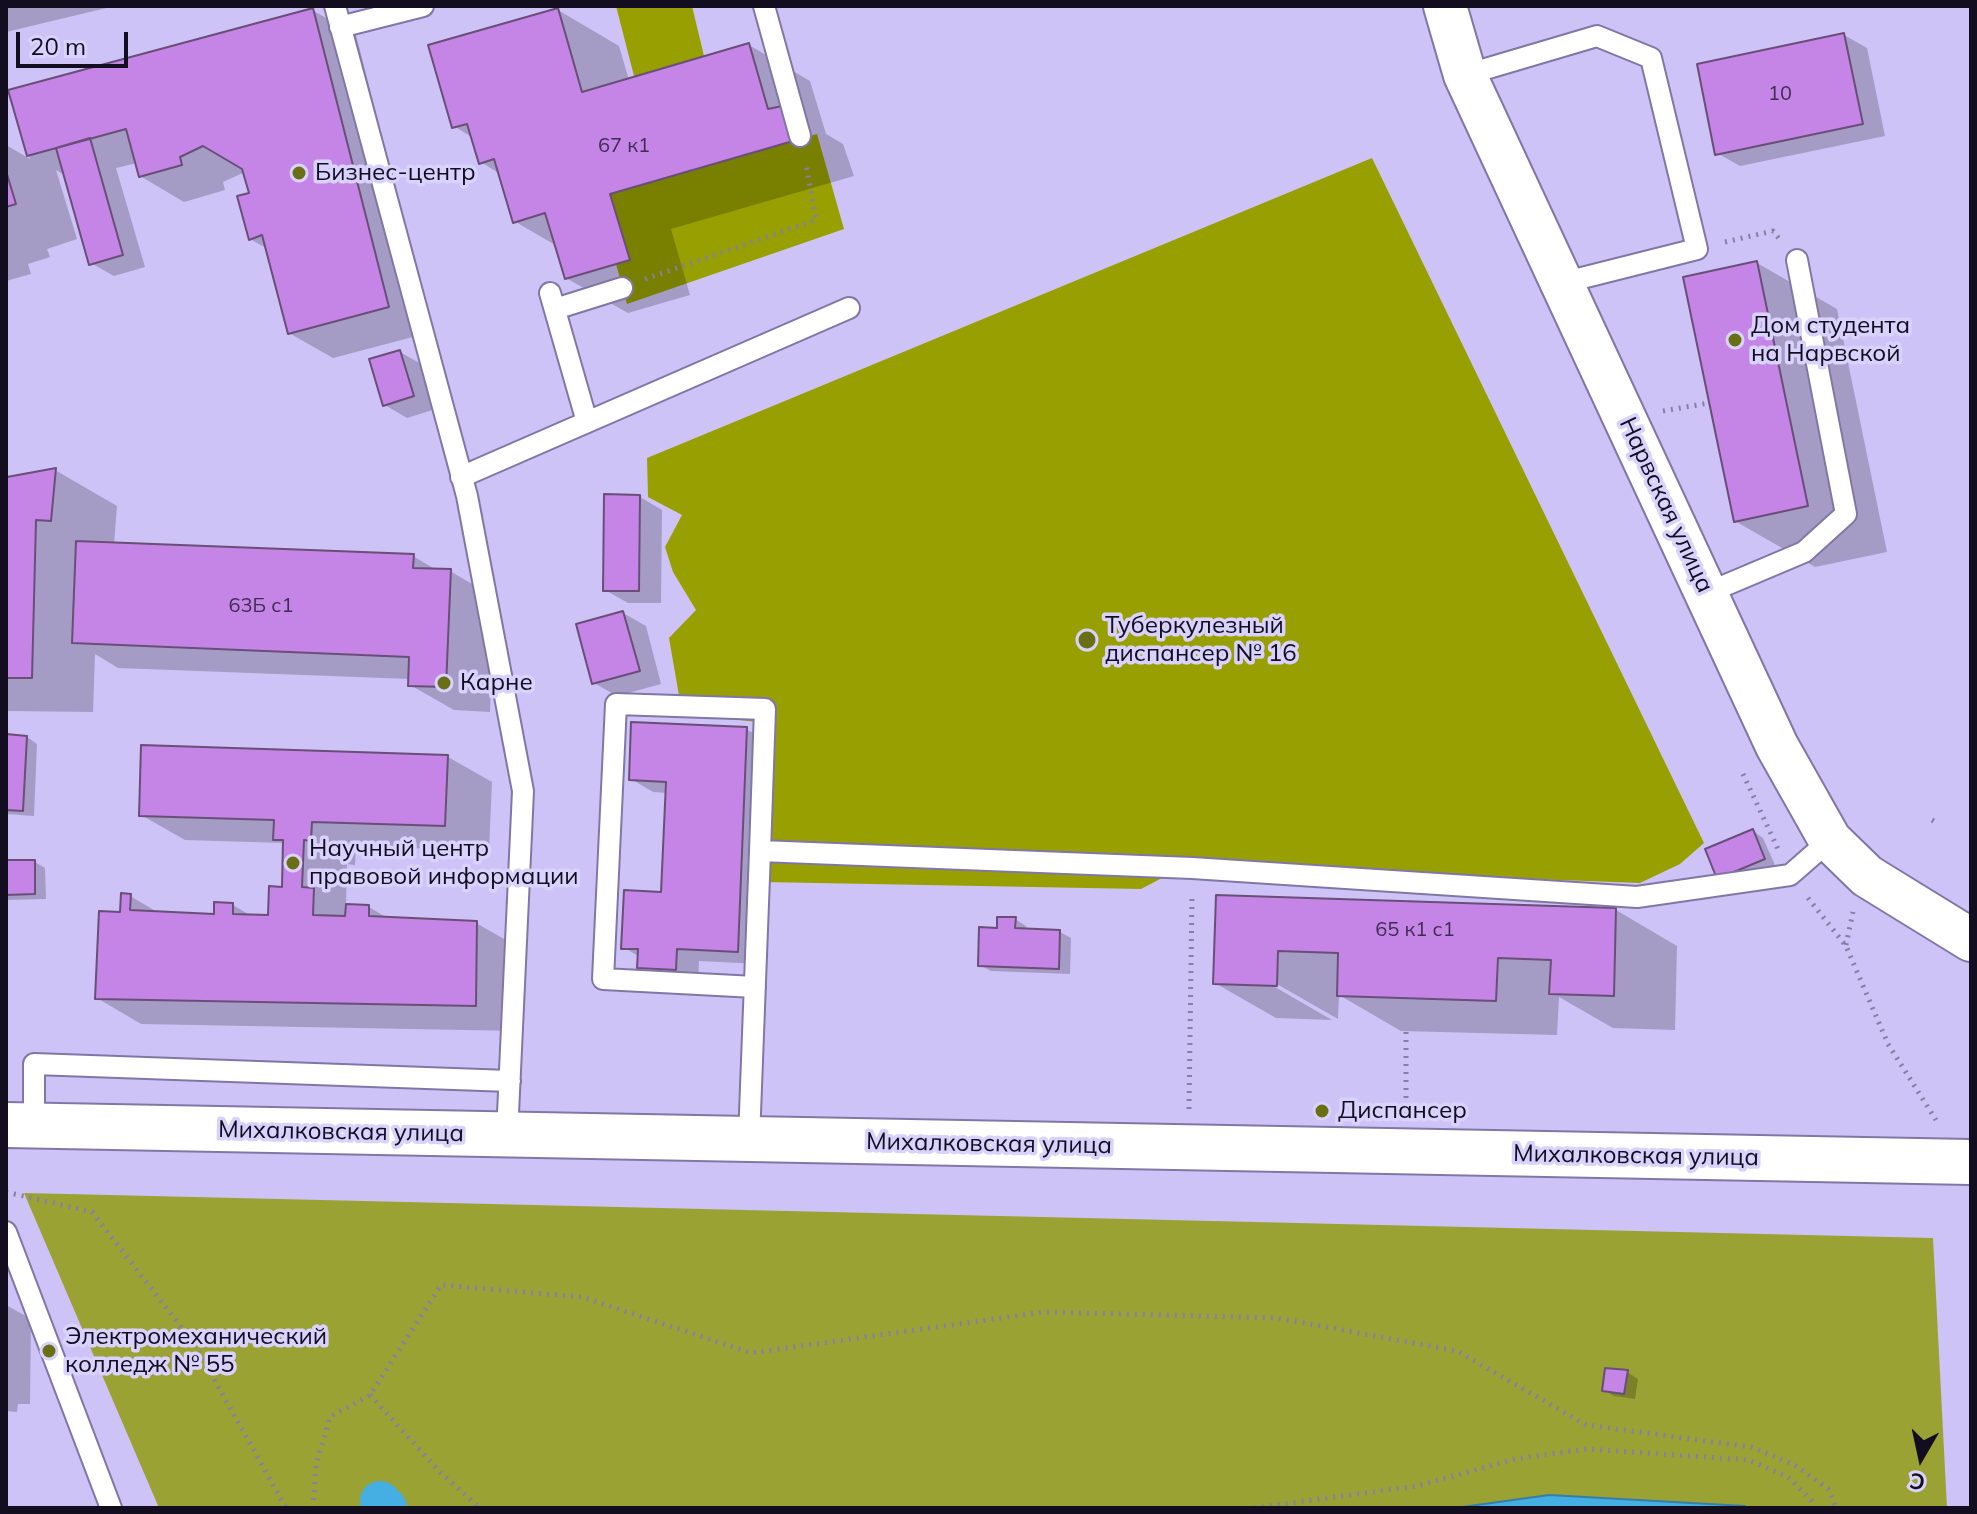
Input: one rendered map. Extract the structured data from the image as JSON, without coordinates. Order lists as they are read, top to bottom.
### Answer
{
  "streets": {
    "street": ["Нарвская улица", "Михалковская улица"]
  },
  "places": [
    "Бизнес-центр",
    "Дом студента на Нарвской",
    "Туберкулезный диспансер № 16",
    "Карне",
    "Научный центр правовой информации",
    "Диспансер",
    "Электромеханический колледж № 55"
  ],
  "house_numbers": [
    "10",
    "67 к1",
    "63Б с1",
    "65 к1 с1"
  ],
  "scale_bar": "20 m",
  "north": "bottom"
}
